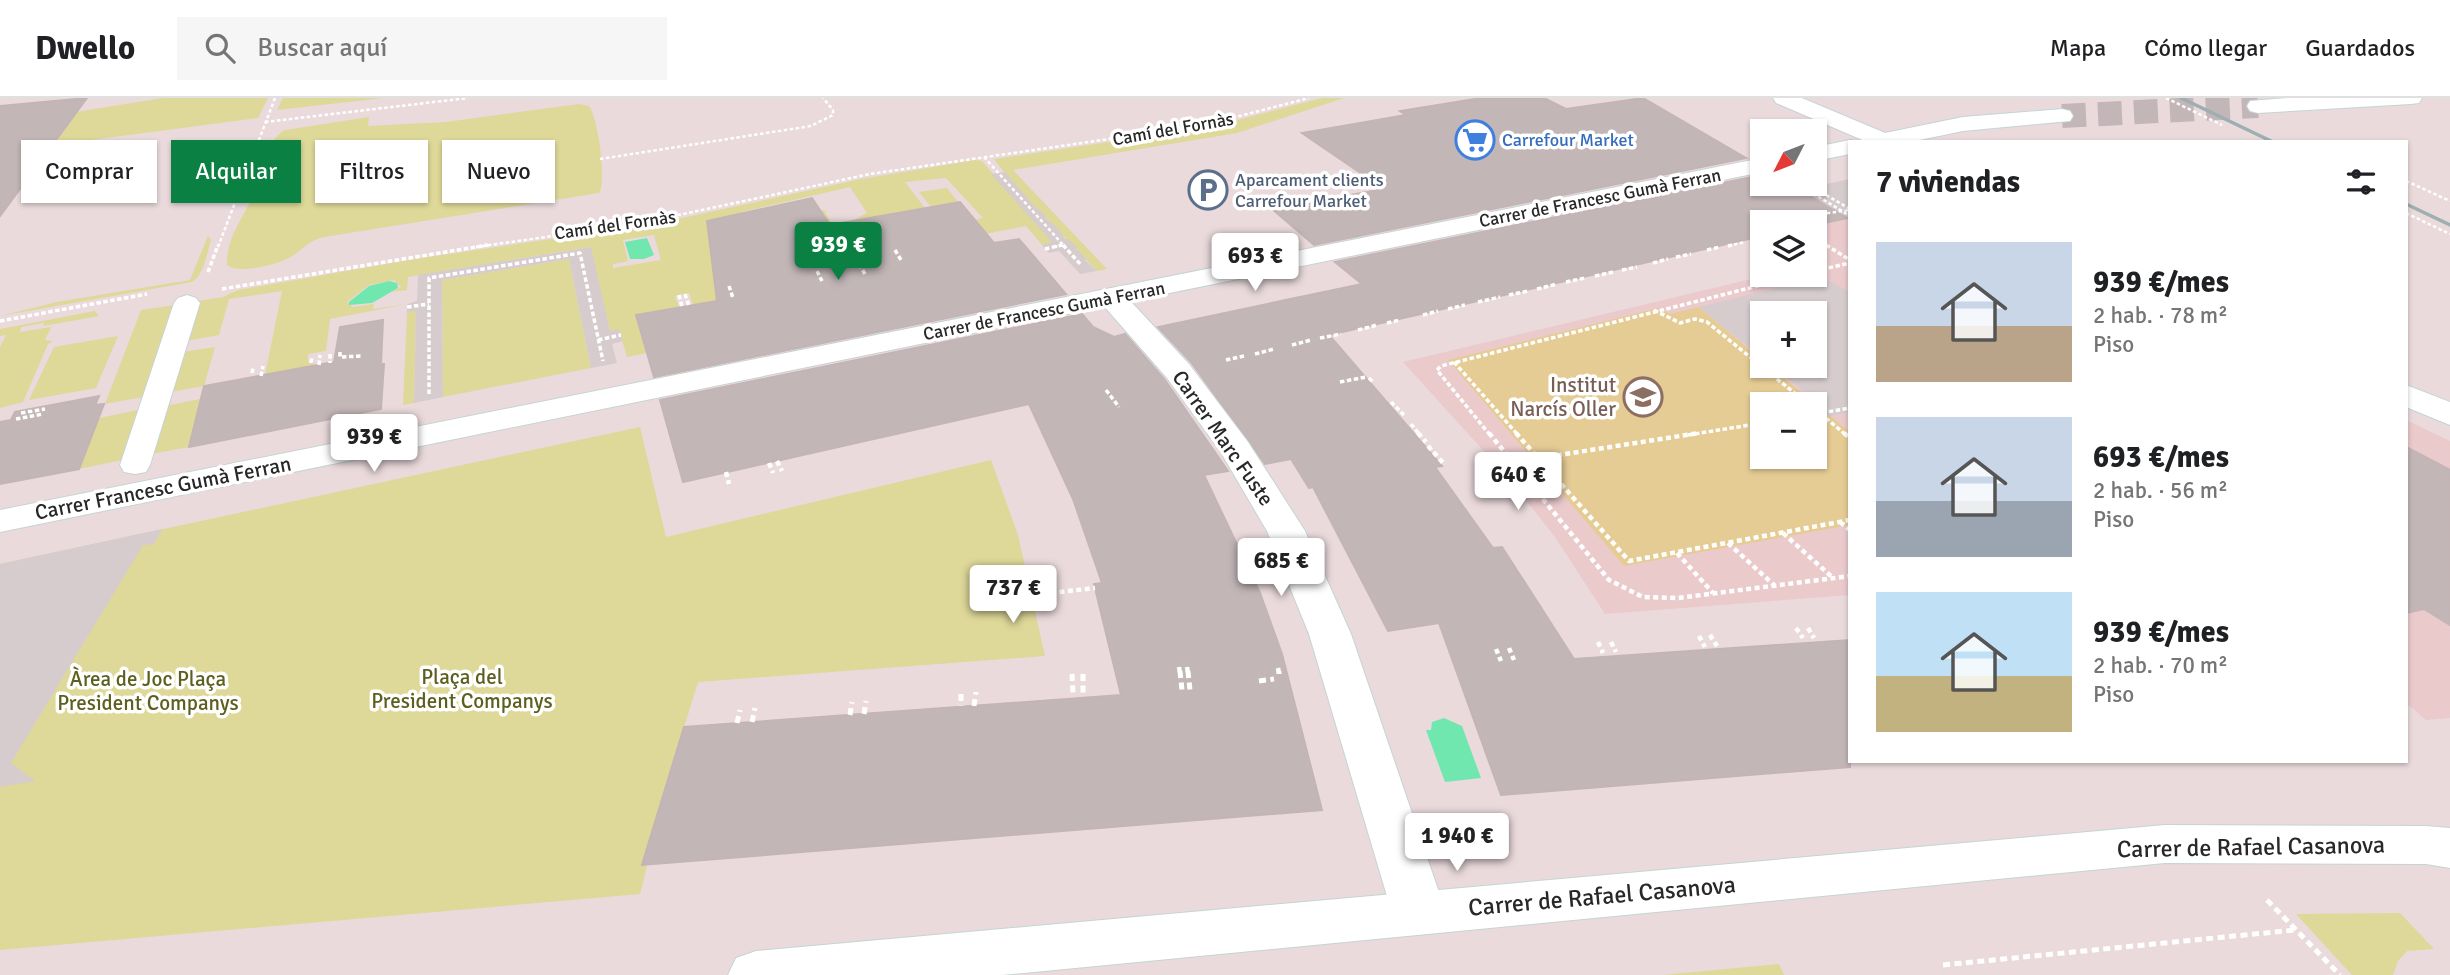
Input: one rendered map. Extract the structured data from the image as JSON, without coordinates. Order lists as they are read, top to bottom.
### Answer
{
  "streets": {
    "street": [
      "Carrer de Francesc Gumà Ferran",
      "Carrer Marc Fuste",
      "Carrer Francesc Gumà Ferran",
      "Carrer de Rafael Casanova"
    ],
    "path": ["Camí del Fornàs"]
  },
  "crossings": [
    ["Carrer de Francesc Gumà Ferran", "Carrer Marc Fuste"],
    ["Carrer de Francesc Gumà Ferran", "Carrer Francesc Gumà Ferran"],
    ["Carrer Marc Fuste", "Carrer de Rafael Casanova"]
  ],
  "parks": ["Plaça del President Companys", "Àrea de Joc Plaça President Companys"],
  "places": {
    "supermarket": ["Carrefour Market"],
    "parking": ["Aparcament clients Carrefour Market"],
    "school or university": ["Institut Narcís Oller"]
  },
  "north": "bottom left",
  "page": {
    "header": "Dwello",
    "search": "Buscar aquí",
    "nav": ["Mapa", "Cómo llegar", "Guardados"],
    "map_buttons": ["+", "−"],
    "chip": [
      "Comprar",
      "Alquilar",
      "Filtros",
      "Nuevo"
    ],
    "heading": "7 viviendas",
    "price": [
      "939 €",
      "693 €",
      "939 €",
      "640 €",
      "685 €",
      "737 €",
      "1 940 €"
    ],
    "list": [
      {
        "name": "939 €/mes",
        "note": "2 hab. · 78 m² · Piso"
      },
      {
        "name": "693 €/mes",
        "note": "2 hab. · 56 m² · Piso"
      },
      {
        "name": "939 €/mes",
        "note": "2 hab. · 70 m² · Piso"
      }
    ]
  }
}
